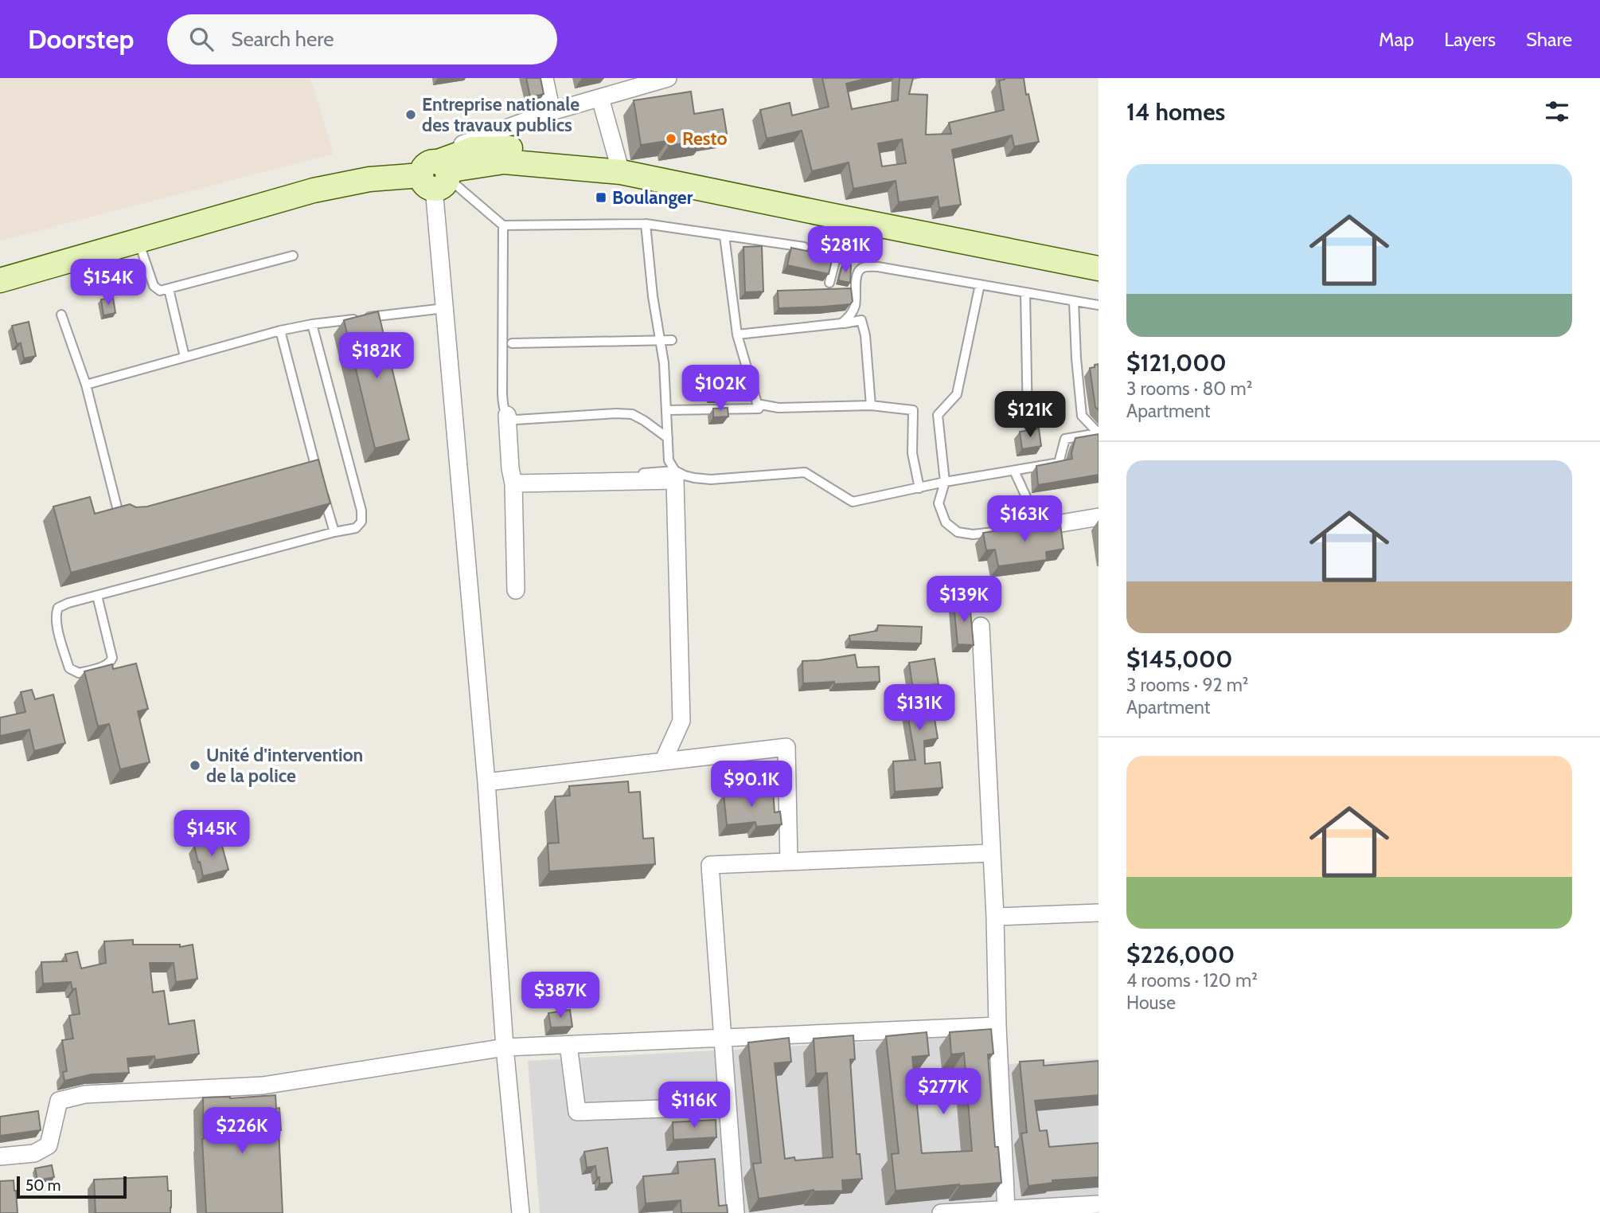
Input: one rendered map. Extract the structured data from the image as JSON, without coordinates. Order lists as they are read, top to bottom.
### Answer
{
  "places": {
    "other": ["Entreprise nationale des travaux publics", "Resto", "Unité d'intervention de la police"],
    "transit": ["Boulanger"]
  },
  "scale_bar": "50 m",
  "page": {
    "header": "Doorstep",
    "search": "Search here",
    "nav": ["Map", "Layers", "Share"],
    "heading": "14 homes",
    "list": [
      {
        "name": "$121,000",
        "note": "3 rooms · 80 m² · Apartment"
      },
      {
        "name": "$145,000",
        "note": "3 rooms · 92 m² · Apartment"
      },
      {
        "name": "$226,000",
        "note": "4 rooms · 120 m² · House"
      }
    ],
    "price": [
      "$281K",
      "$154K",
      "$182K",
      "$102K",
      "$121K",
      "$163K",
      "$139K",
      "$131K",
      "$90.1K",
      "$145K",
      "$387K",
      "$277K",
      "$116K",
      "$226K"
    ],
    "scale": "50 m"
  }
}
